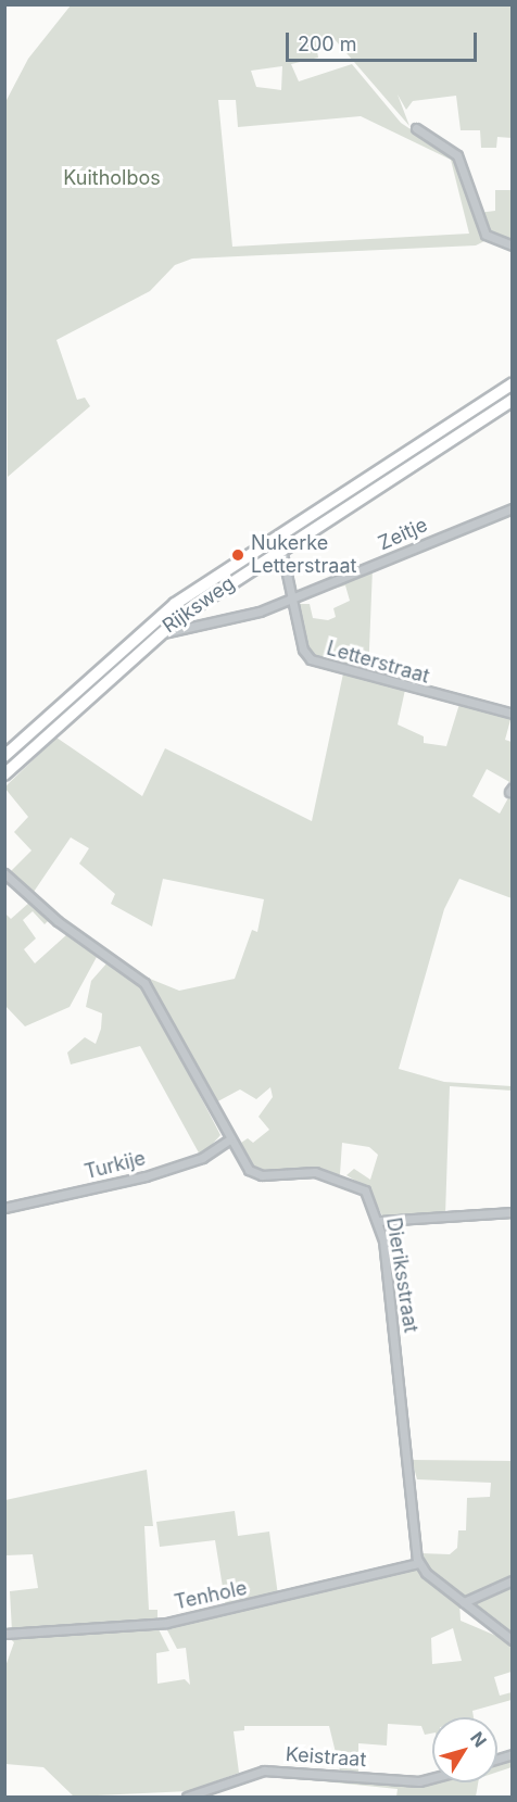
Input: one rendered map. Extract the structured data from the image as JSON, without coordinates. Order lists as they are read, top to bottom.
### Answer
{
  "streets": {
    "highway": ["Rijksweg"],
    "street": [
      "Zeitje",
      "Letterstraat",
      "Turkije",
      "Dieriksstraat",
      "Tenhole",
      "Keistraat"
    ]
  },
  "crossings": [
    ["Zeitje", "Rijksweg"],
    ["Zeitje", "Letterstraat"],
    ["Rijksweg", "Letterstraat"],
    ["Turkije", "Dieriksstraat"],
    ["Dieriksstraat", "Tenhole"]
  ],
  "parks": ["Kuitholbos"],
  "places": ["Nukerke Letterstraat"],
  "scale_bar": "200 m",
  "north": "top right"
}
